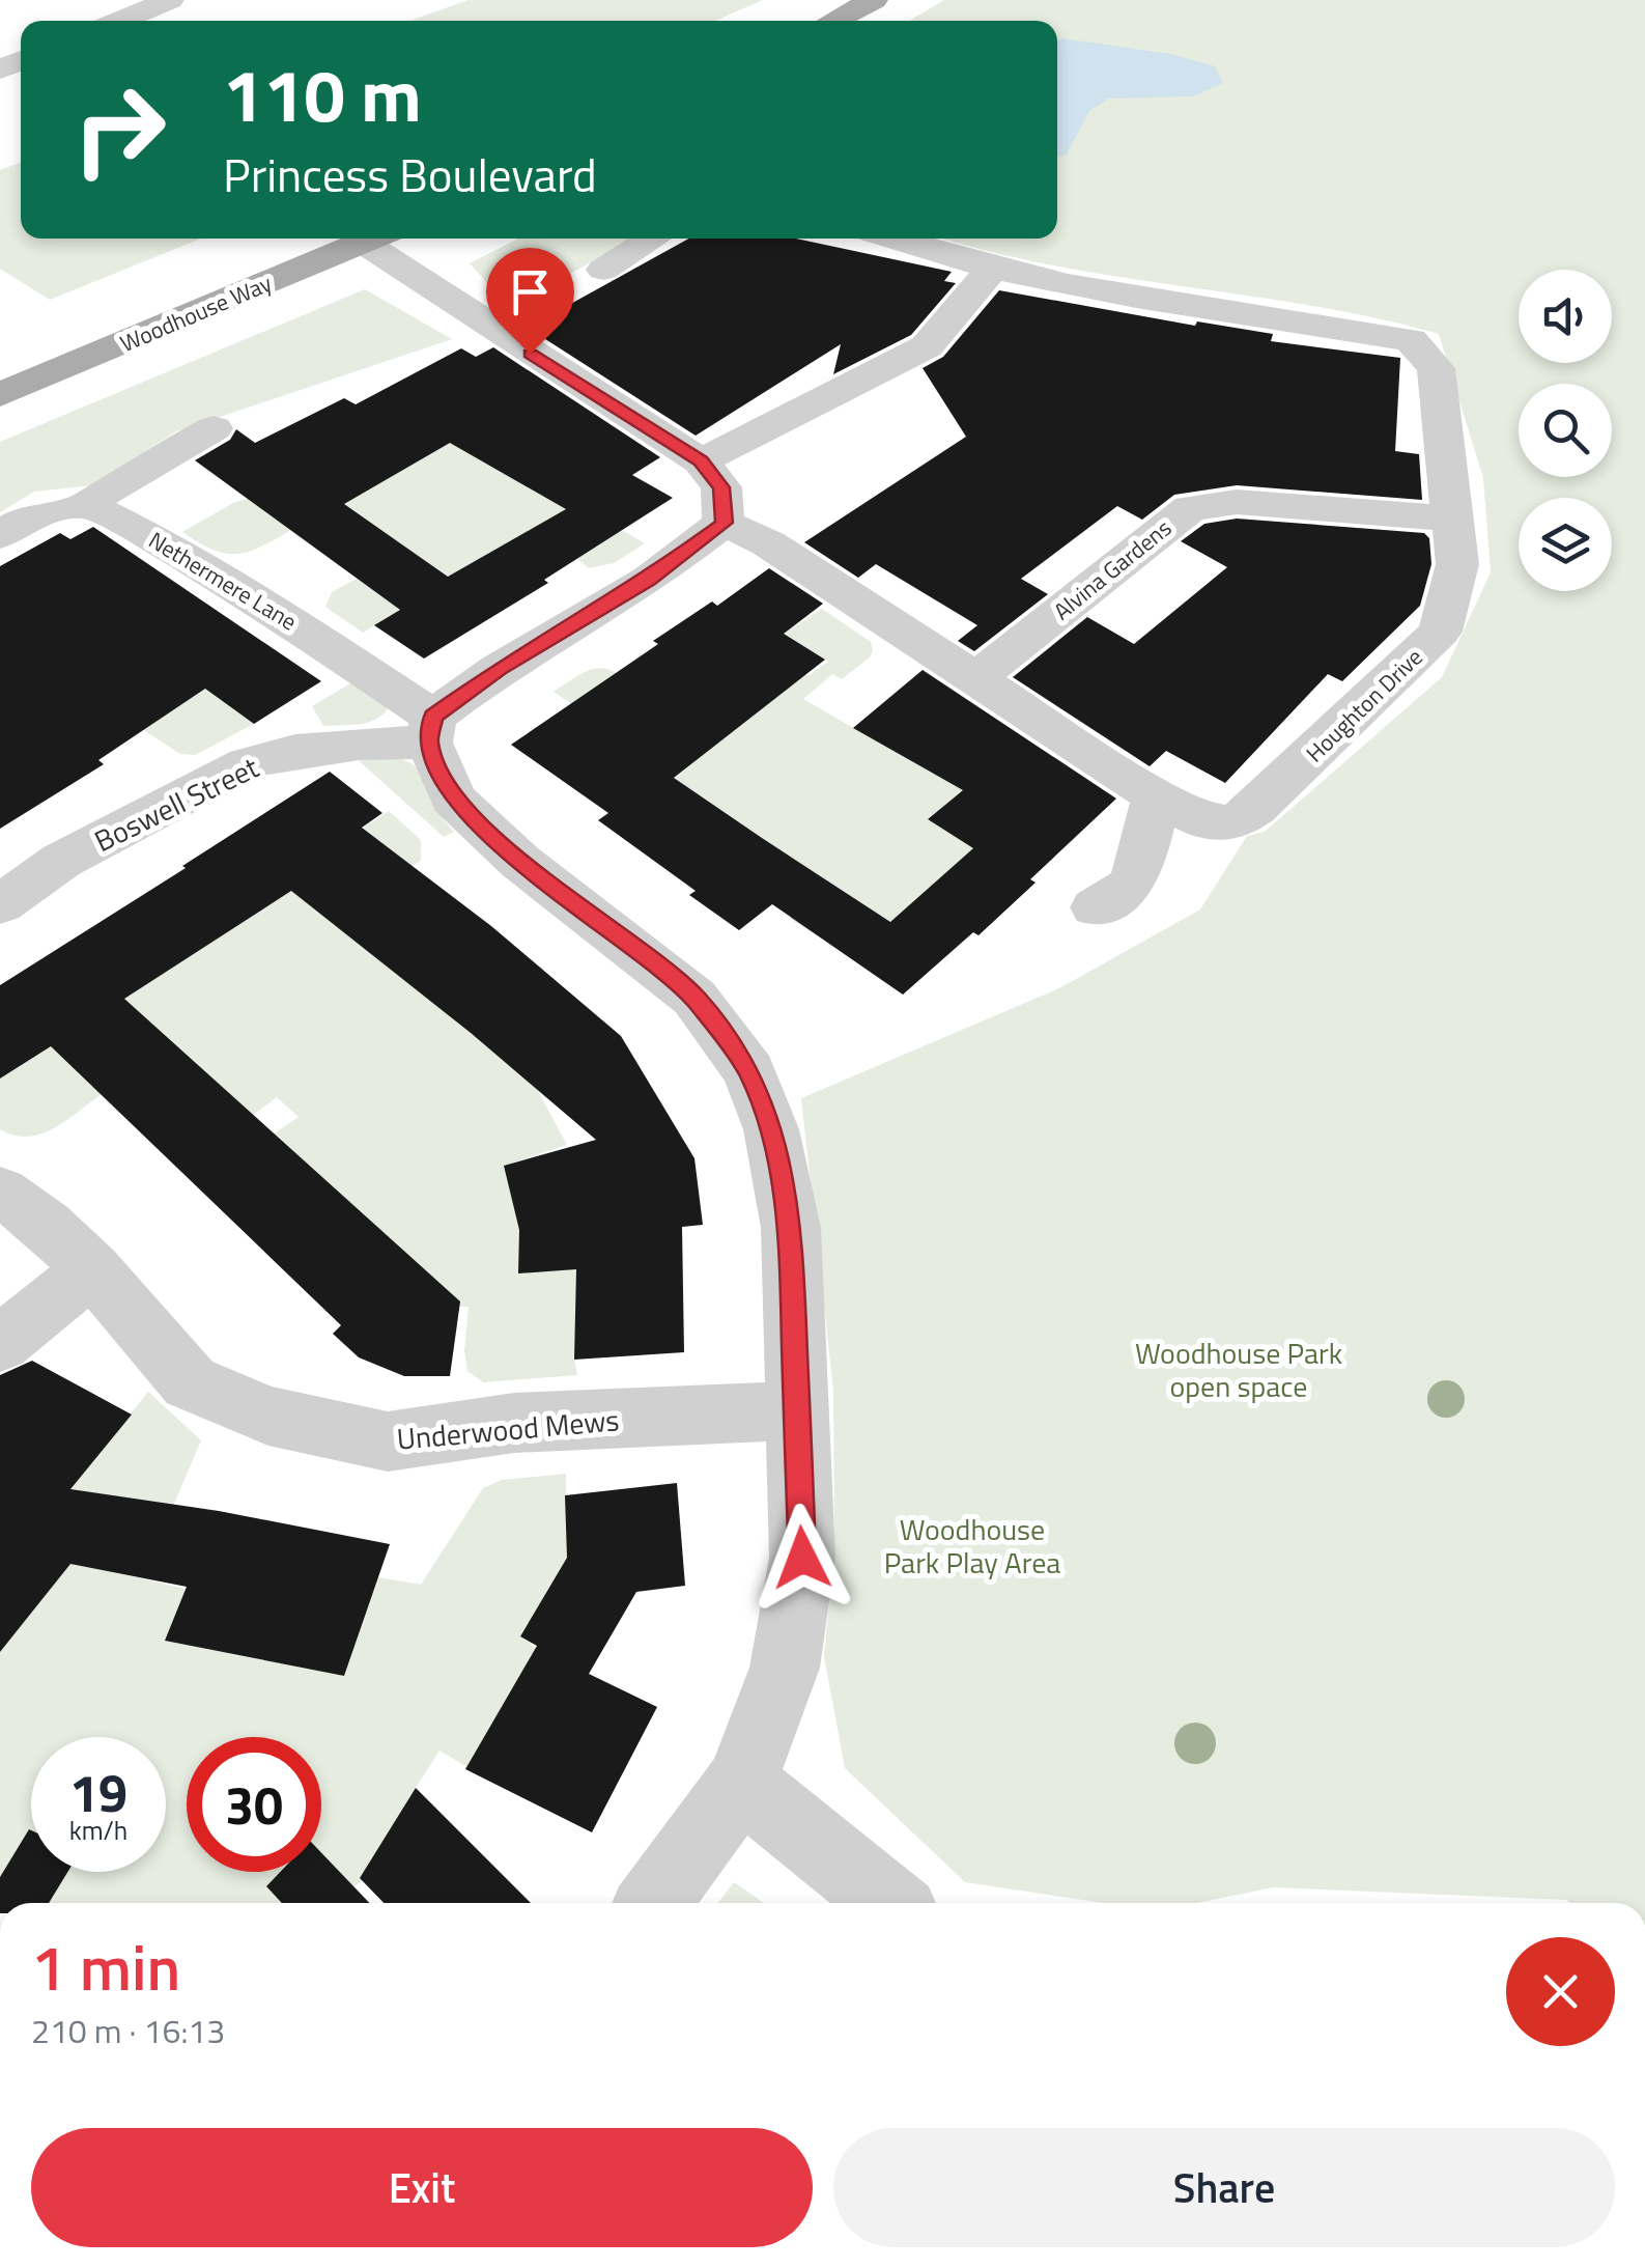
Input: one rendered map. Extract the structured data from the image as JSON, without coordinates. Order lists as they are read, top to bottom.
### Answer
{
  "streets": {
    "main road": ["Woodhouse Way"],
    "street": [
      "Alvina Gardens",
      "Nethermere Lane",
      "Houghton Drive",
      "Boswell Street",
      "Underwood Mews"
    ]
  },
  "crossings": [
    ["Alvina Gardens", "Houghton Drive"],
    ["Nethermere Lane", "Boswell Street"]
  ],
  "parks": ["Woodhouse Park open space", "Woodhouse Park Play Area"],
  "page": {
    "turn": ["110 m", "Princess Boulevard"],
    "speed": "19 km/h",
    "limit": "30",
    "heading": ["1 min", "210 m · 16:13"],
    "buttons": ["Exit", "Share"]
  }
}
